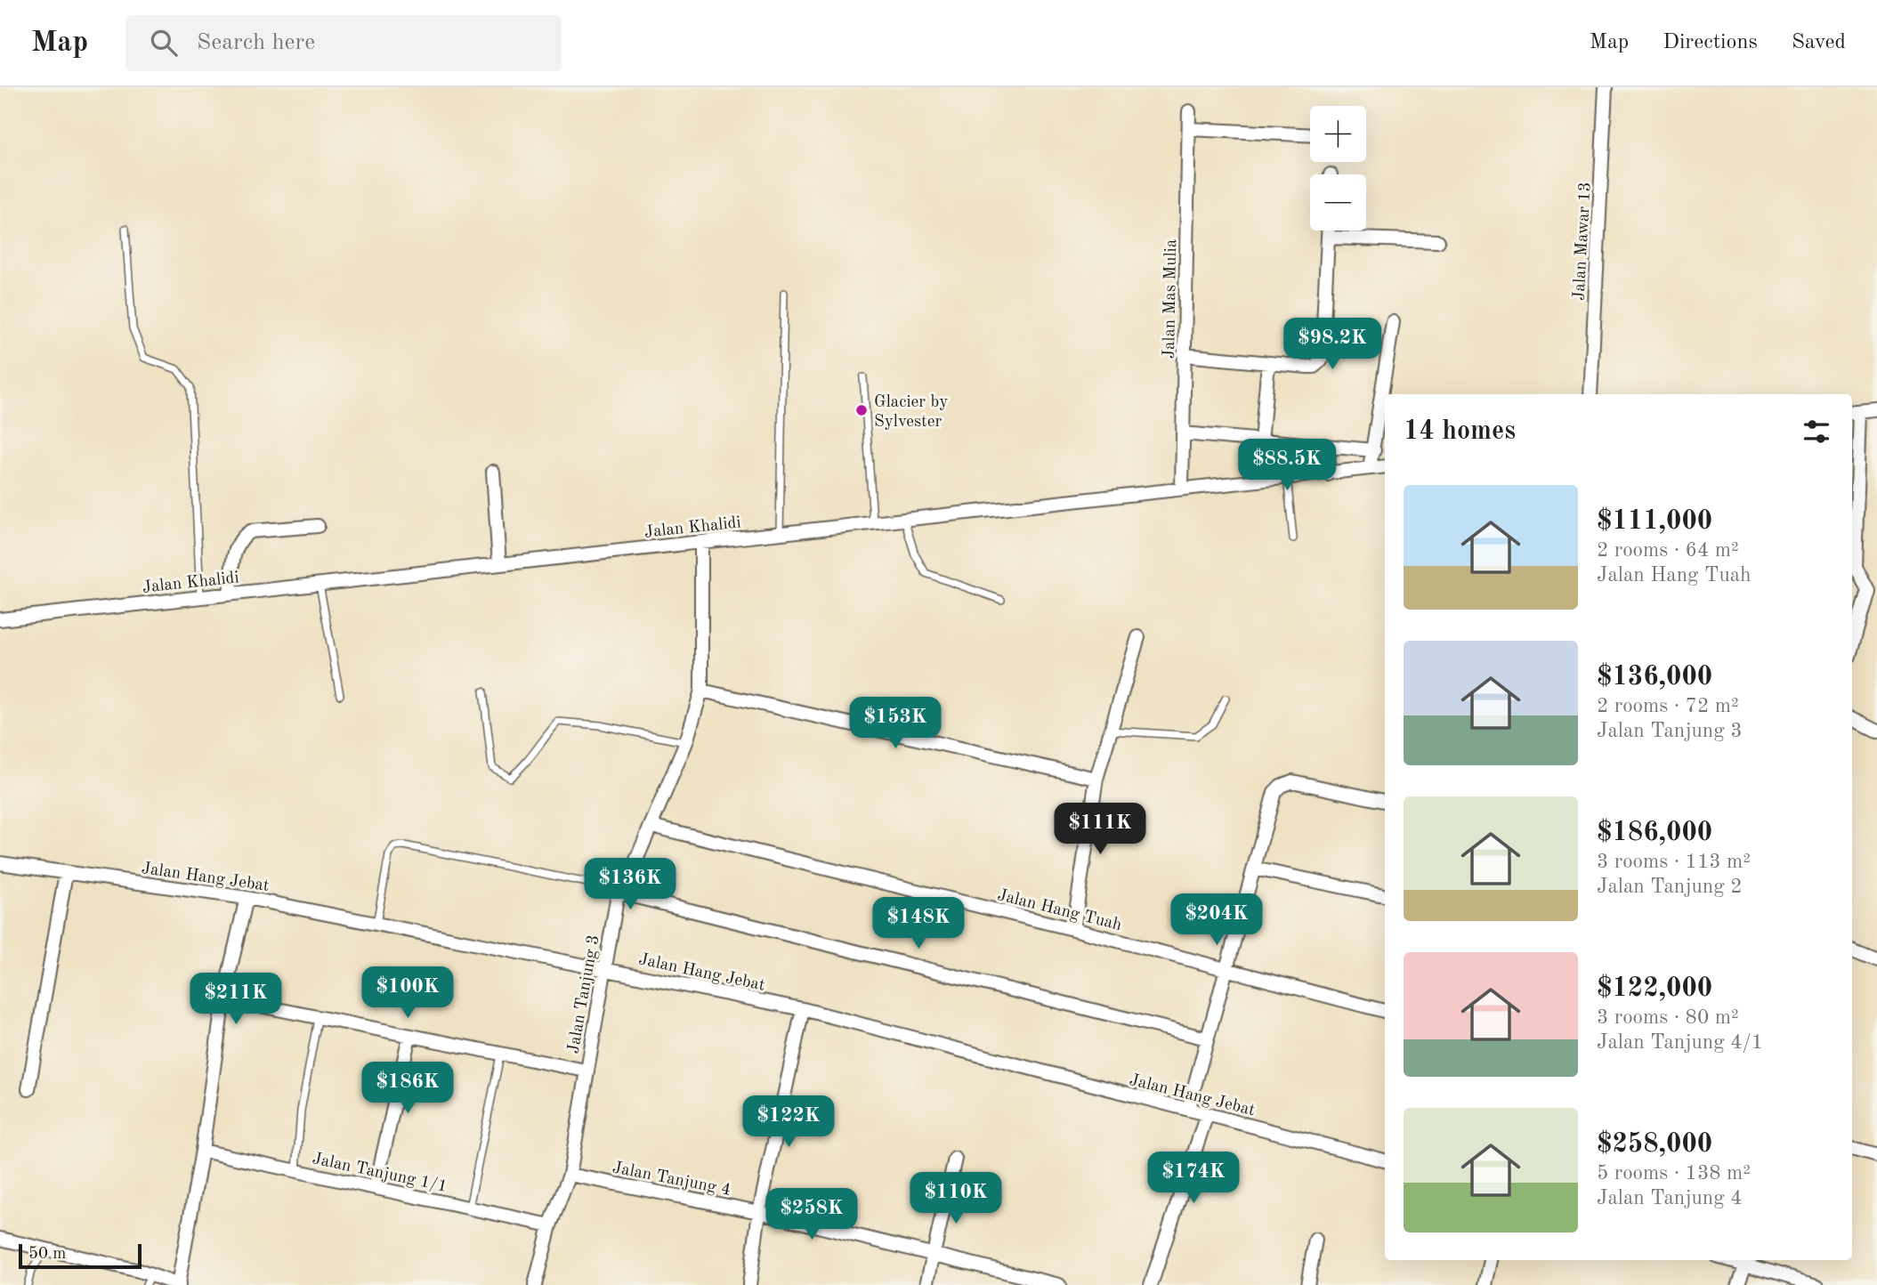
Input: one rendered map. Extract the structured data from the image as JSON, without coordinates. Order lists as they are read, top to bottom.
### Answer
{
  "streets": {
    "street": [
      "Jalan Mawar 13",
      "Jalan Mas Mulia",
      "Jalan Khalidi",
      "Jalan Hang Jebat",
      "Jalan Hang Tuah",
      "Jalan Tanjung 3",
      "Jalan Tanjung 1/1",
      "Jalan Tanjung 4"
    ]
  },
  "crossings": [
    ["Jalan Mas Mulia", "Jalan Khalidi"],
    ["Jalan Khalidi", "Jalan Tanjung 3"],
    ["Jalan Hang Jebat", "Jalan Tanjung 3"],
    ["Jalan Hang Tuah", "Jalan Tanjung 3"],
    ["Jalan Tanjung 3", "Jalan Tanjung 1/1"],
    ["Jalan Tanjung 3", "Jalan Tanjung 4"]
  ],
  "places": ["Glacier by Sylvester"],
  "scale_bar": "50 m",
  "page": {
    "header": "Map",
    "search": "Search here",
    "nav": ["Map", "Directions", "Saved"],
    "map_buttons": ["+", "−"],
    "price": [
      "$98.2K",
      "$88.5K",
      "$153K",
      "$111K",
      "$136K",
      "$204K",
      "$148K",
      "$100K",
      "$211K",
      "$186K",
      "$122K",
      "$174K",
      "$110K",
      "$258K"
    ],
    "heading": "14 homes",
    "list": [
      {
        "name": "$111,000",
        "note": "2 rooms · 64 m² · Jalan Hang Tuah"
      },
      {
        "name": "$136,000",
        "note": "2 rooms · 72 m² · Jalan Tanjung 3"
      },
      {
        "name": "$186,000",
        "note": "3 rooms · 113 m² · Jalan Tanjung 2"
      },
      {
        "name": "$122,000",
        "note": "3 rooms · 80 m² · Jalan Tanjung 4/1"
      },
      {
        "name": "$258,000",
        "note": "5 rooms · 138 m² · Jalan Tanjung 4"
      }
    ],
    "scale": "50 m"
  }
}
